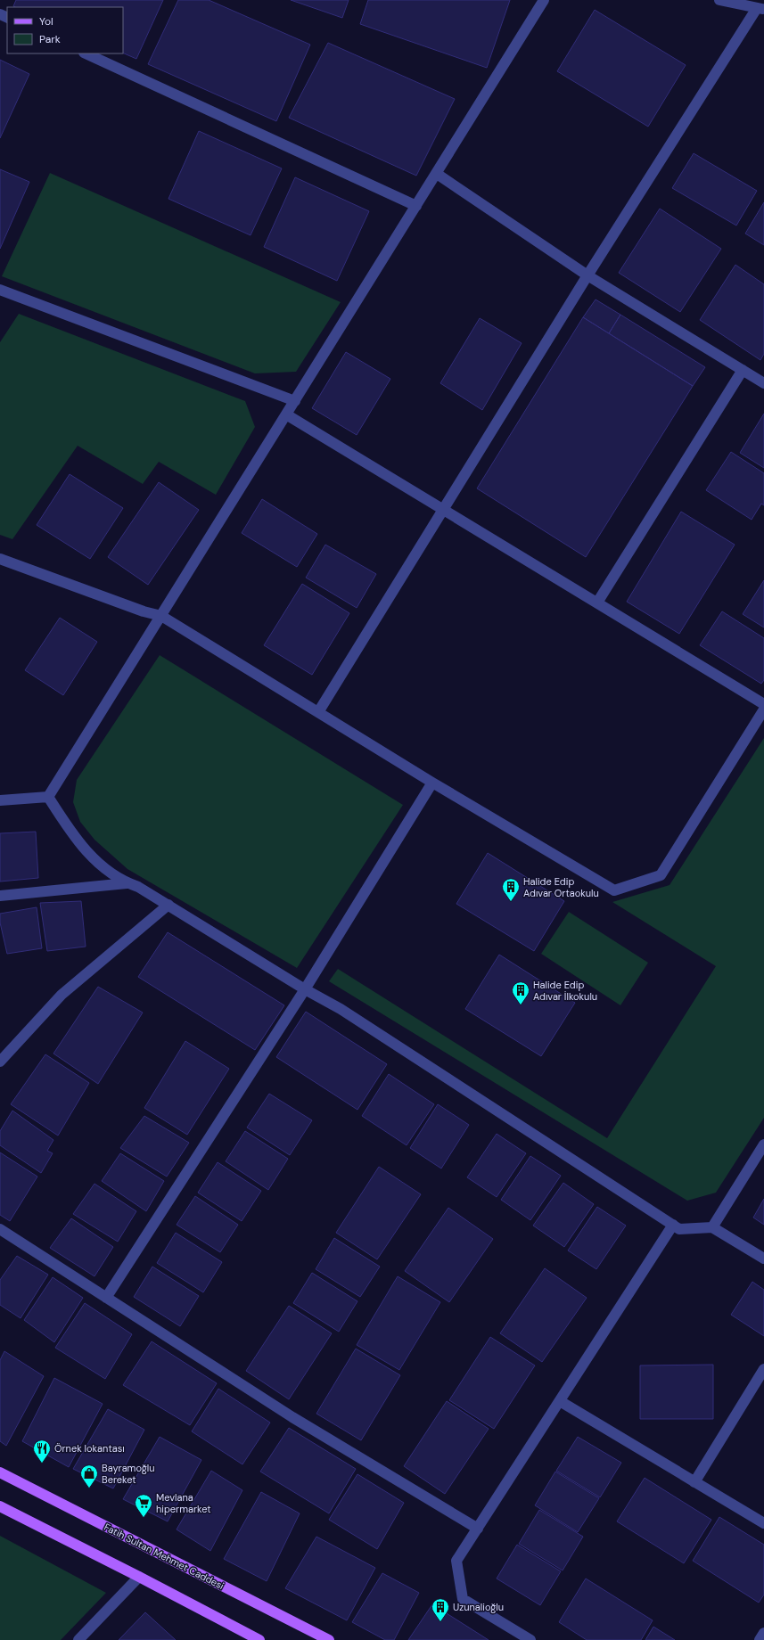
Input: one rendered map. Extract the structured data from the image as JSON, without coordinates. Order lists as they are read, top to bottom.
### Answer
{
  "streets": {
    "main road": ["Fatih Sultan Mehmet Caddesi"]
  },
  "places": {
    "building": ["Halide Edip Adıvar Ortaokulu", "Halide Edip Adıvar İlkokulu", "Uzunalioğlu"],
    "restaurant": ["Örnek lokantası"],
    "shop": ["Bayramoğlu Bereket"],
    "supermarket": ["Mevlana hipermarket"]
  },
  "legend": ["Yol", "Park"]
}
